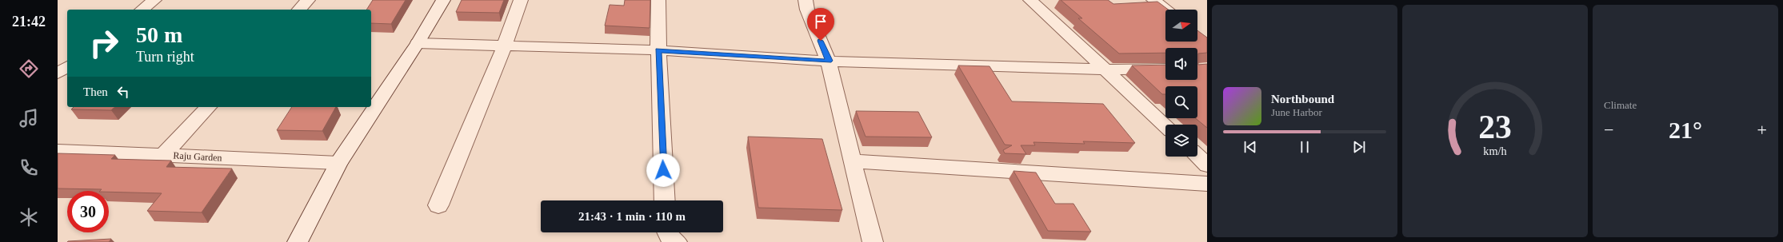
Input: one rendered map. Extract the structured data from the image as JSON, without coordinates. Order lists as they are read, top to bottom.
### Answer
{
  "streets": {
    "street": ["Raju Garden"]
  },
  "north": "right",
  "page": {
    "tabs": "21:42",
    "tile": "Climate",
    "turn": ["50 m", "Turn right"],
    "then": "Then",
    "song": ["Northbound", "June Harbor"],
    "heat": ["−", "21°", "+"],
    "limit": "30",
    "trip": "21:43 · 1 min · 110 m",
    "gauge": ["23", "km/h"]
  }
}
